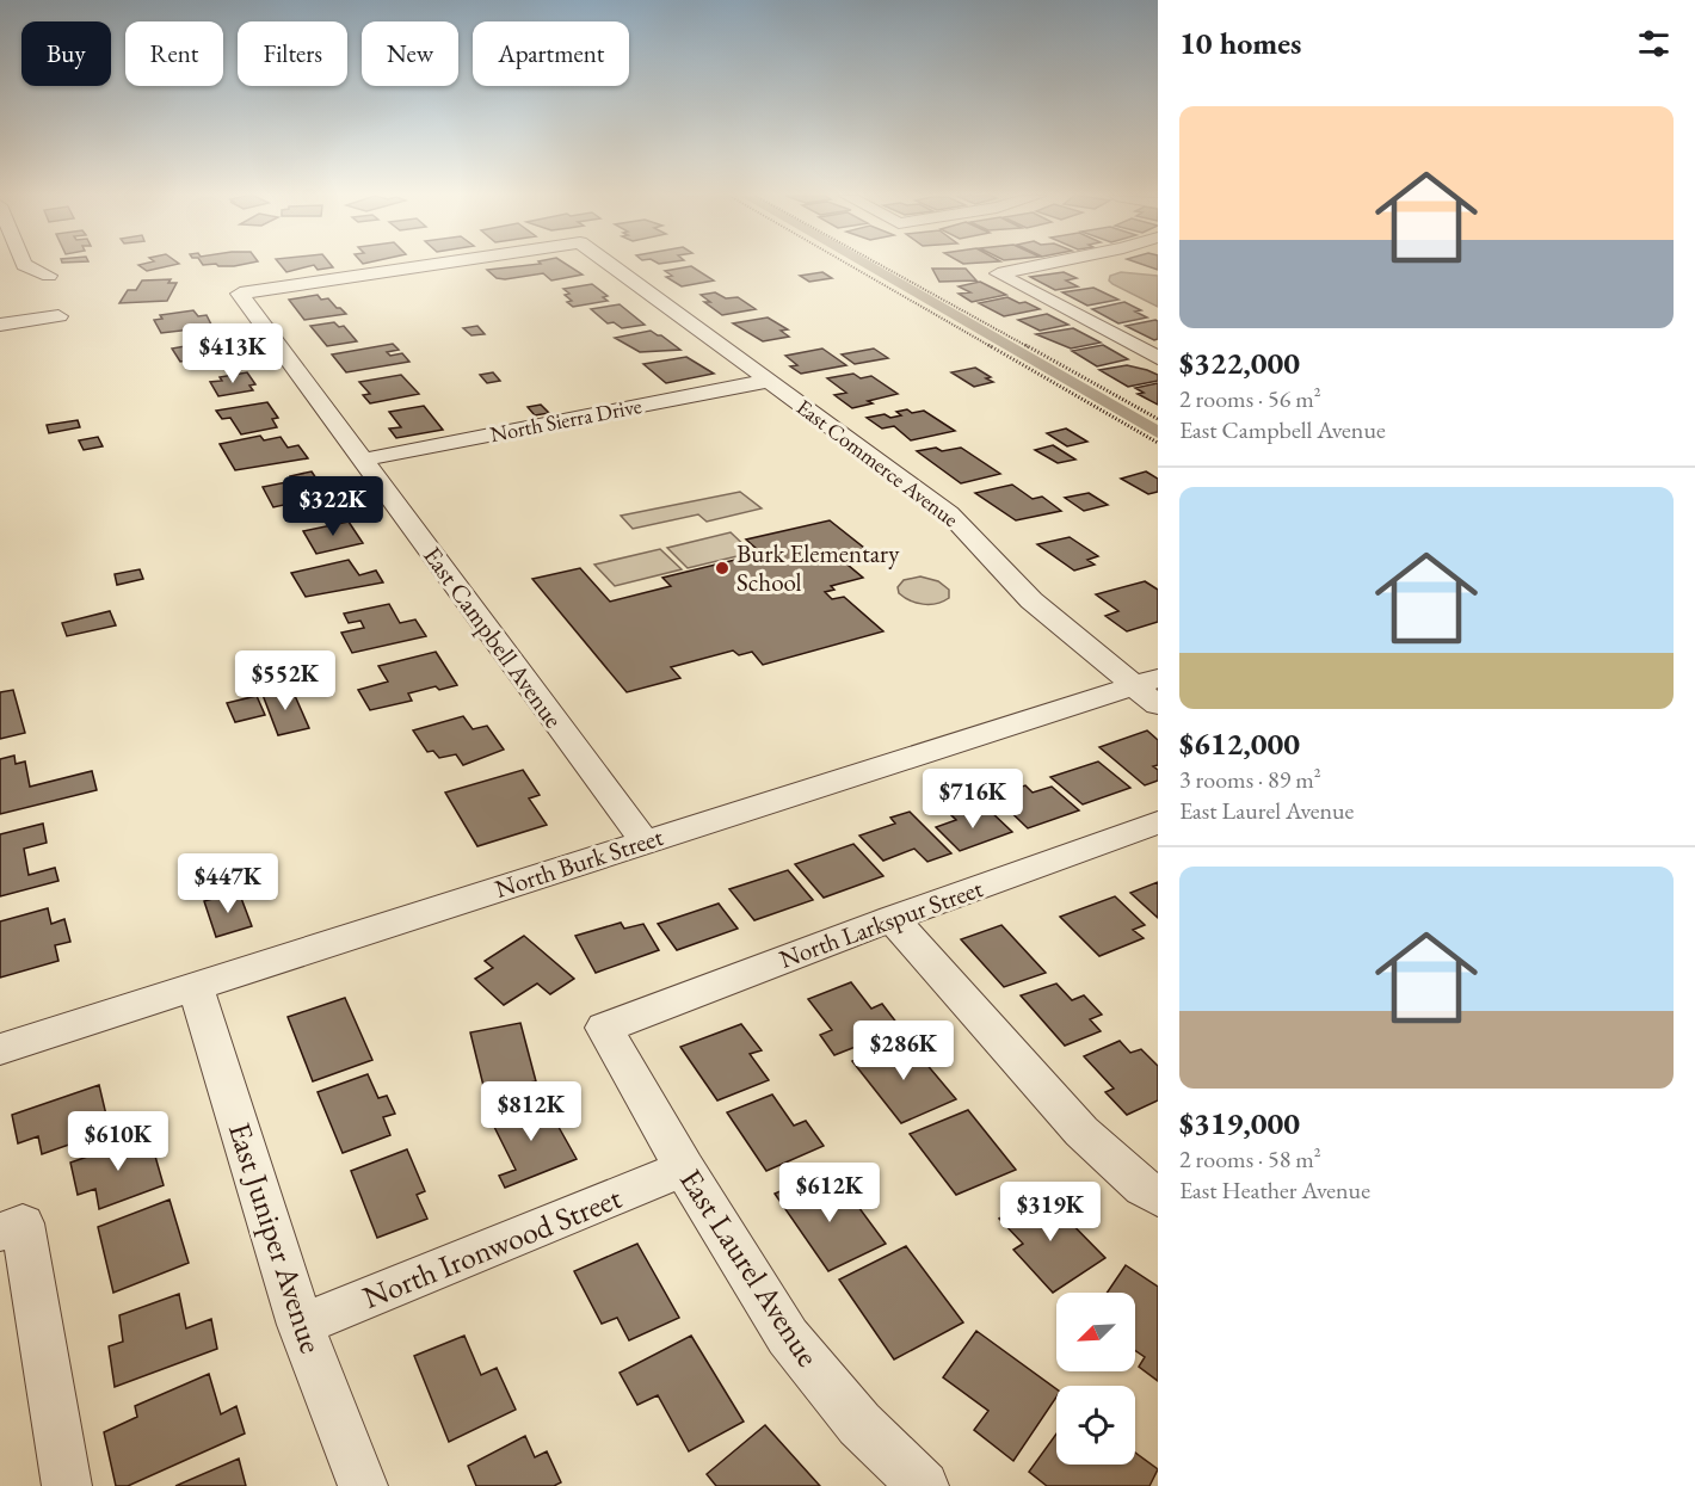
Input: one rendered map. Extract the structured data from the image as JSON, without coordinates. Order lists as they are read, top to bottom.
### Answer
{
  "streets": {
    "street": [
      "North Sierra Drive",
      "East Commerce Avenue",
      "East Campbell Avenue",
      "North Burk Street",
      "North Larkspur Street",
      "East Juniper Avenue",
      "North Ironwood Street",
      "East Laurel Avenue"
    ]
  },
  "crossings": [
    ["North Sierra Drive", "East Commerce Avenue"],
    ["North Sierra Drive", "East Campbell Avenue"],
    ["East Commerce Avenue", "North Burk Street"],
    ["East Campbell Avenue", "North Burk Street"],
    ["North Burk Street", "East Juniper Avenue"],
    ["North Larkspur Street", "East Laurel Avenue"],
    ["East Juniper Avenue", "North Ironwood Street"],
    ["North Ironwood Street", "East Laurel Avenue"]
  ],
  "places": ["Burk Elementary School"],
  "north": "bottom left",
  "page": {
    "heading": "10 homes",
    "chip": [
      "Buy",
      "Rent",
      "Filters",
      "New",
      "Apartment"
    ],
    "list": [
      {
        "name": "$322,000",
        "note": "2 rooms · 56 m² · East Campbell Avenue"
      },
      {
        "name": "$612,000",
        "note": "3 rooms · 89 m² · East Laurel Avenue"
      },
      {
        "name": "$319,000",
        "note": "2 rooms · 58 m² · East Heather Avenue"
      }
    ],
    "price": [
      "$413K",
      "$322K",
      "$552K",
      "$716K",
      "$447K",
      "$286K",
      "$812K",
      "$610K",
      "$612K",
      "$319K"
    ]
  }
}
